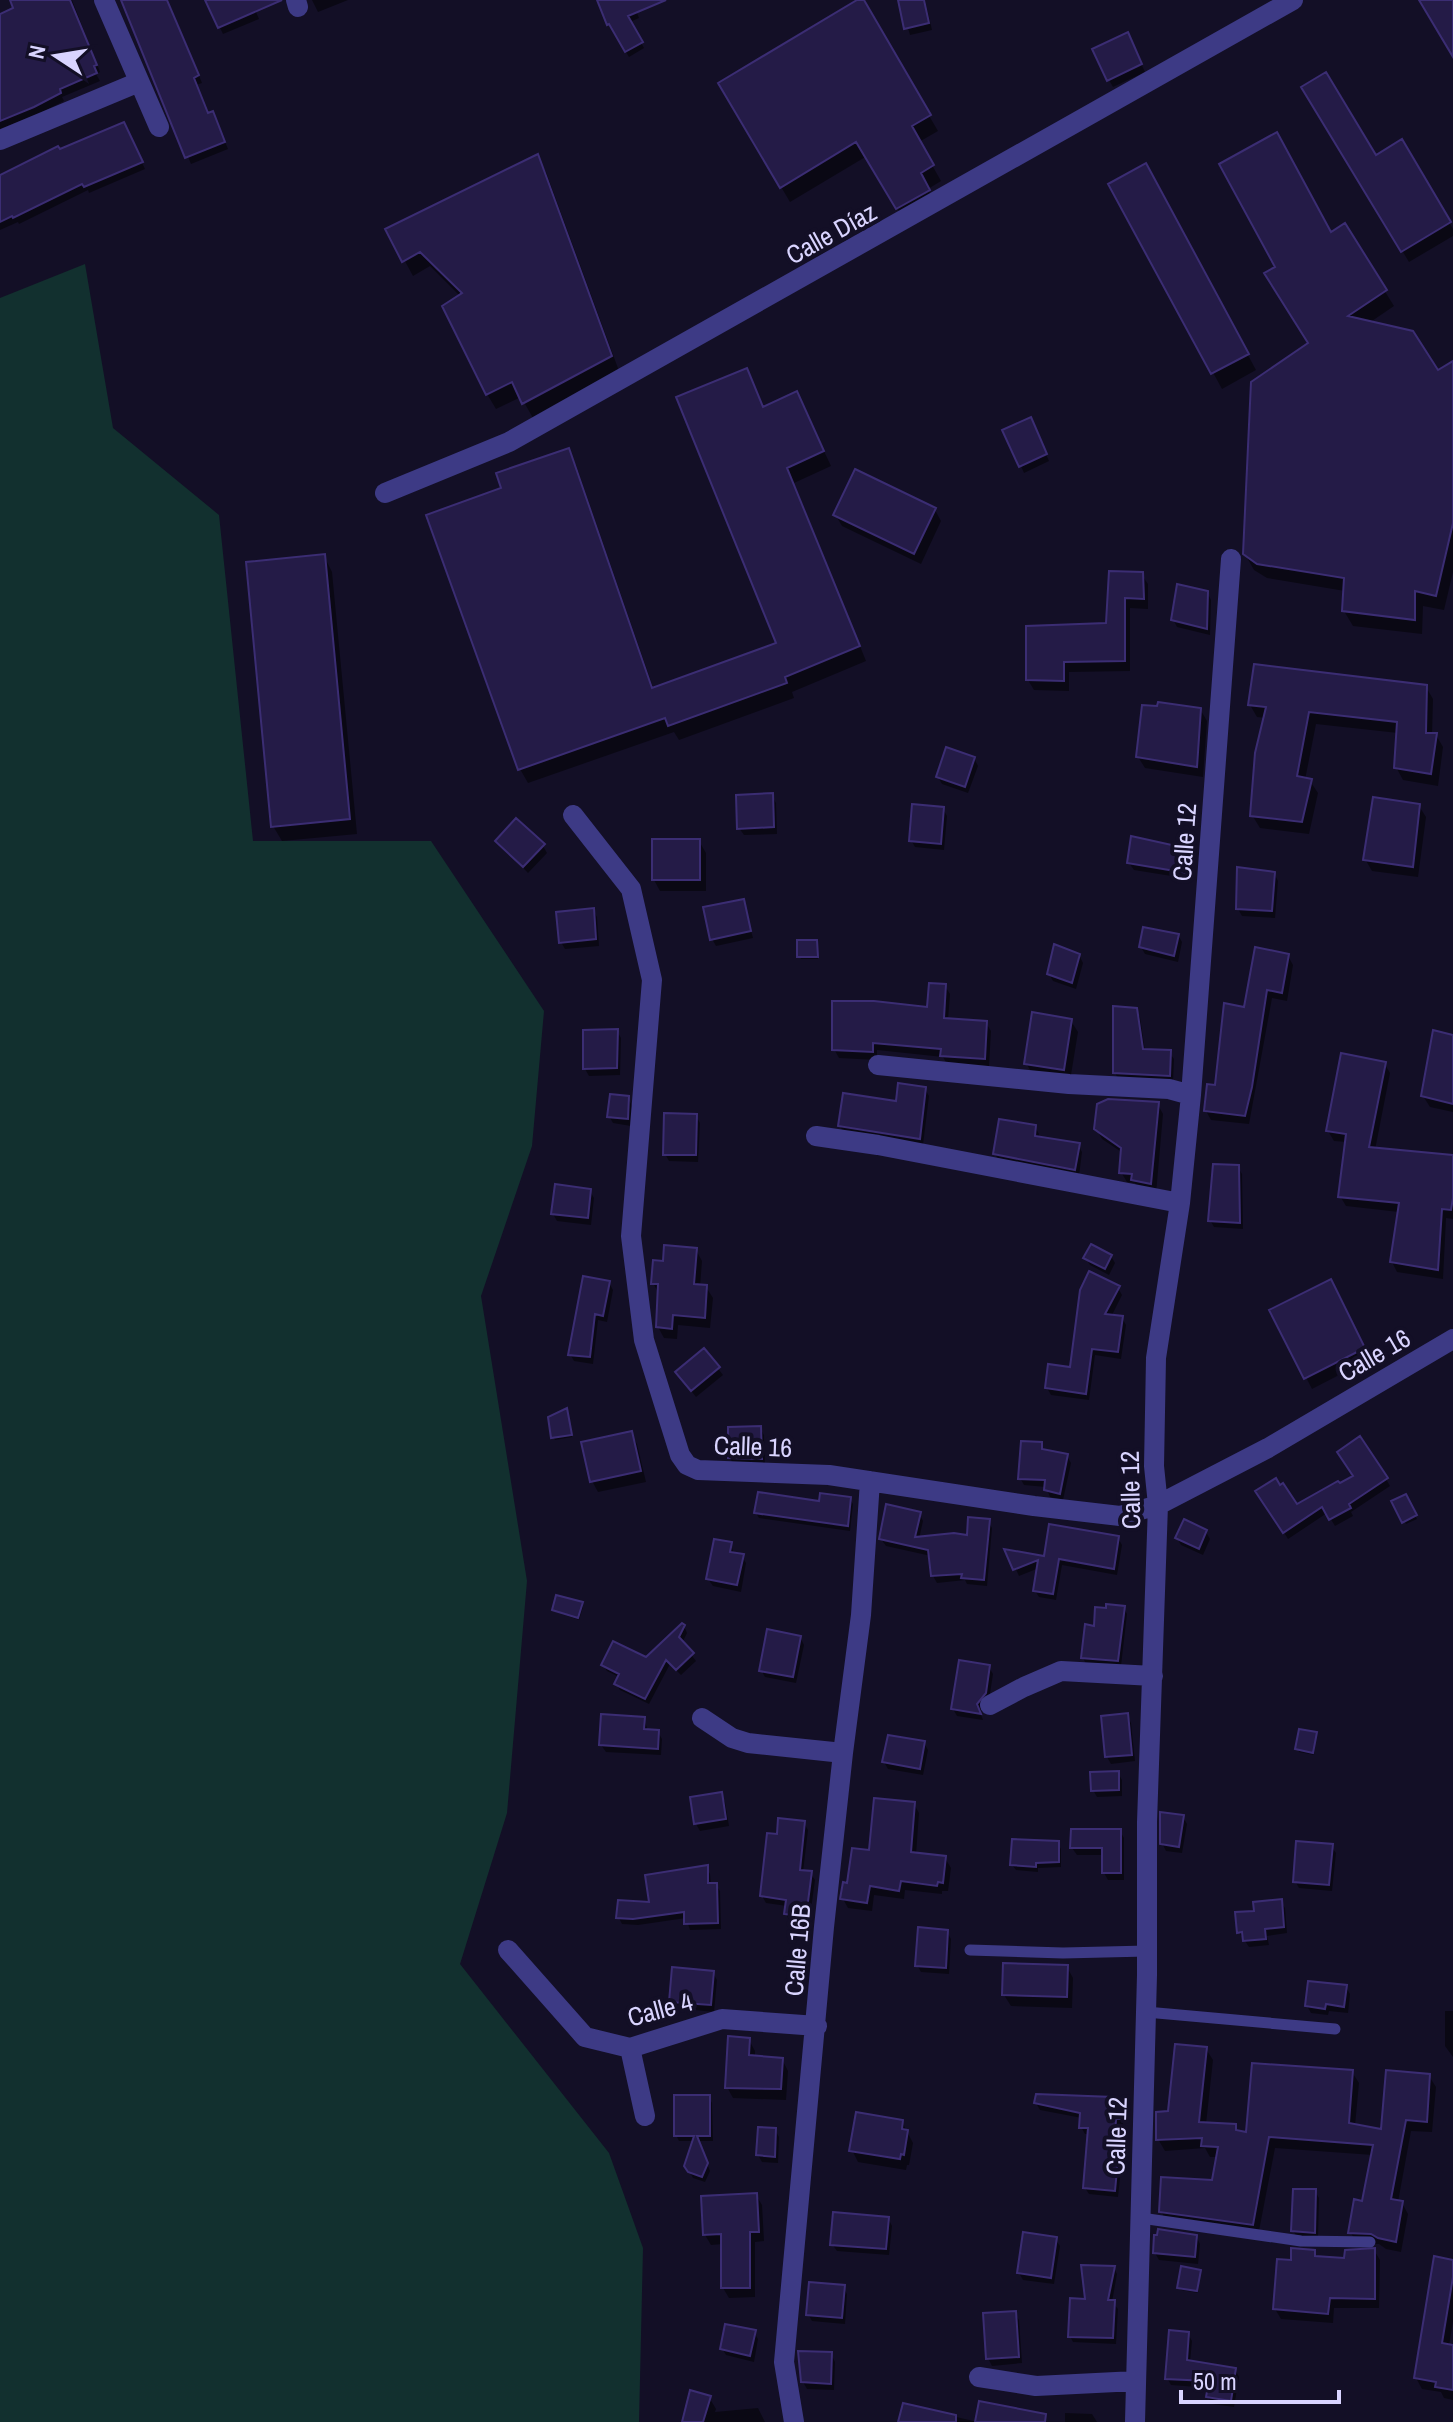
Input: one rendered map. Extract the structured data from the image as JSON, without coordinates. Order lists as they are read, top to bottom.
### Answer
{
  "streets": {
    "street": [
      "Calle Díaz",
      "Calle 12",
      "Calle 16",
      "Calle 16B",
      "Calle 4"
    ]
  },
  "crossings": [
    ["Calle 12", "Calle 16"],
    ["Calle 16", "Calle 16B"],
    ["Calle 16B", "Calle 4"]
  ],
  "scale_bar": "50 m",
  "north": "left"
}
